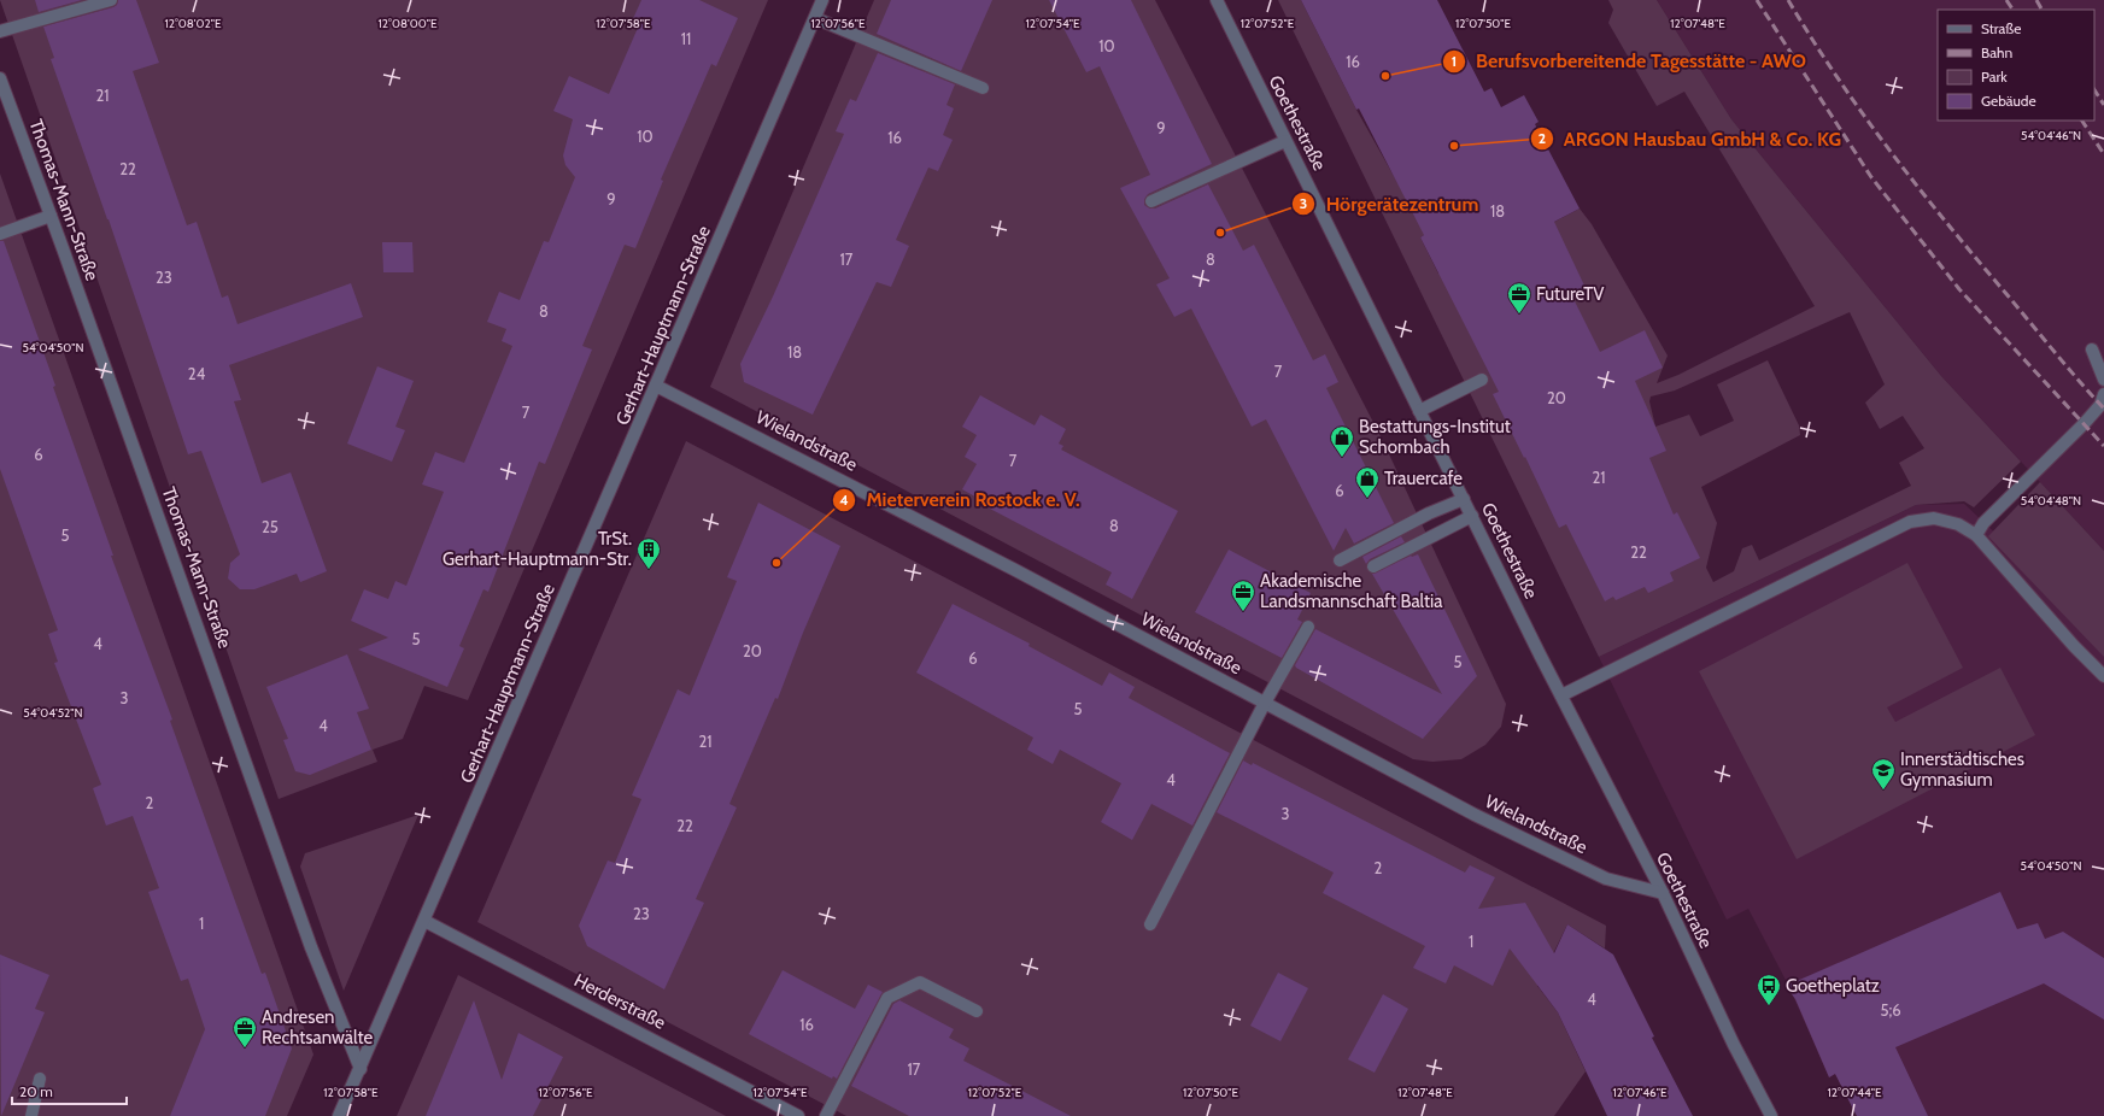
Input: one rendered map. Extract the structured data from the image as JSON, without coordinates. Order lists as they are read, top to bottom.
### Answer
{
  "streets": {
    "street": [
      "Goethestraße",
      "Thomas-Mann-Straße",
      "Gerhart-Hauptmann-Straße",
      "Wielandstraße",
      "Herderstraße"
    ]
  },
  "crossings": [
    ["Goethestraße", "Wielandstraße"],
    ["Thomas-Mann-Straße", "Gerhart-Hauptmann-Straße"],
    ["Gerhart-Hauptmann-Straße", "Wielandstraße"],
    ["Gerhart-Hauptmann-Straße", "Herderstraße"]
  ],
  "places": {
    "other": [
      "Berufsvorbereitende Tagesstätte - AWO",
      "ARGON Hausbau GmbH & Co. KG",
      "Hörgerätezentrum",
      "Mieterverein Rostock e. V."
    ],
    "office": ["FutureTV", "Akademische Landsmannschaft Baltia", "Andresen Rechtsanwälte"],
    "shop": ["Bestattungs-Institut Schombach", "Trauercafe"],
    "building": ["TrSt. Gerhart-Hauptmann-Str."],
    "school or university": ["Innerstädtisches Gymnasium"],
    "bus stop": ["Goetheplatz"]
  },
  "house_numbers": [
    "11",
    "10",
    "16",
    "21",
    "9",
    "10",
    "16",
    "22",
    "9",
    "18",
    "17",
    "8",
    "23",
    "8",
    "18",
    "7",
    "24",
    "20",
    "7",
    "6",
    "7",
    "21",
    "6",
    "8",
    "25",
    "5",
    "22",
    "5",
    "4",
    "20",
    "6",
    "5",
    "3",
    "5",
    "4",
    "21",
    "4",
    "2",
    "3",
    "22",
    "2",
    "23",
    "1",
    "1",
    "4",
    "5;6",
    "16",
    "17"
  ],
  "legend": [
    "Straße",
    "Bahn",
    "Park",
    "Gebäude"
  ],
  "scale_bar": "20 m",
  "coordinates": [
    "12°08'02\"E",
    "12°08'00\"E",
    "12°07'58\"E",
    "12°07'56\"E",
    "12°07'54\"E",
    "12°07'52\"E",
    "12°07'50\"E",
    "12°07'48\"E",
    "54°04'46\"N",
    "54°04'50\"N",
    "54°04'48\"N",
    "54°04'52\"N",
    "12°07'46\"E",
    "12°07'44\"E"
  ]
}
